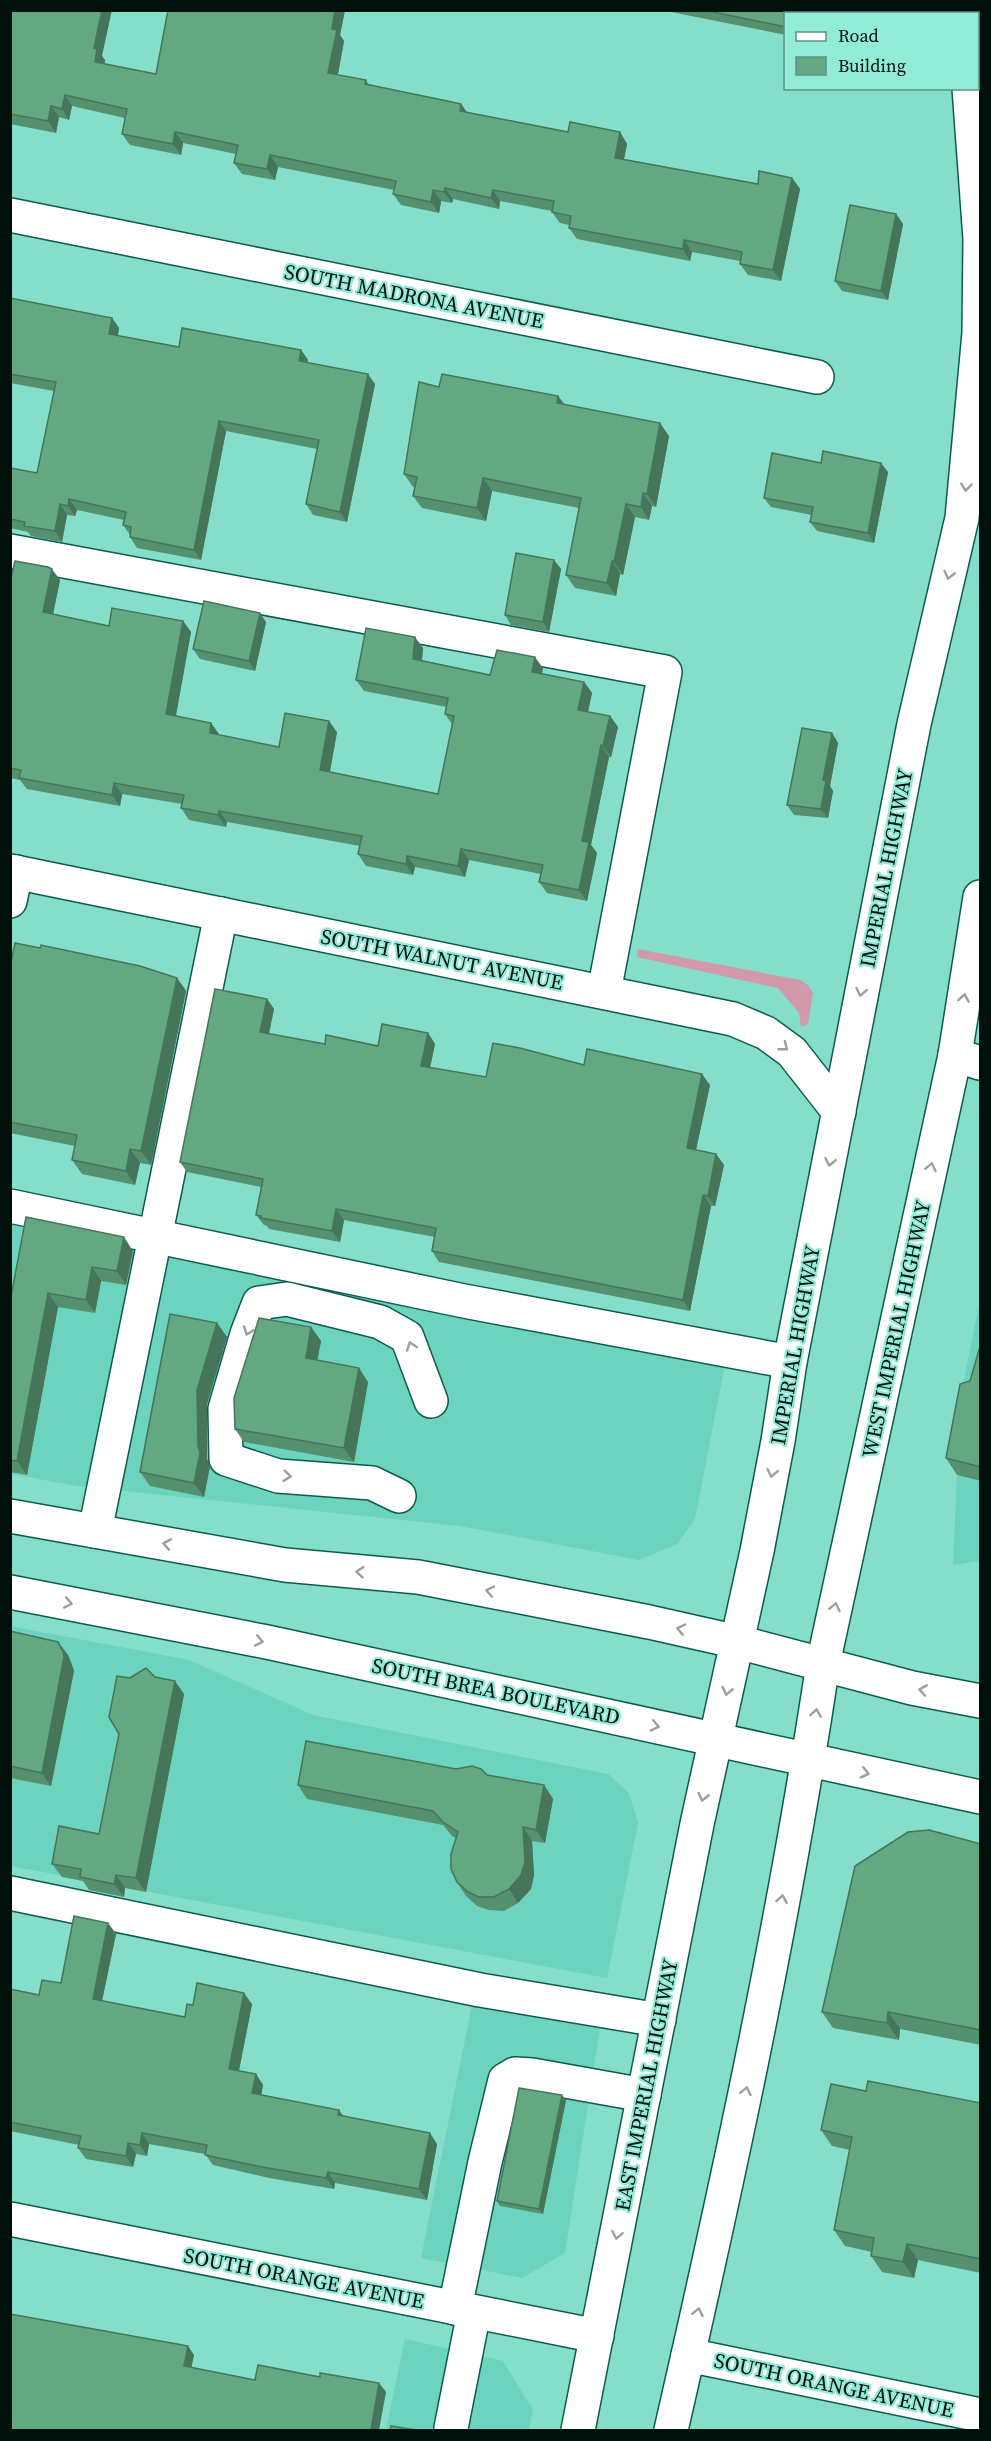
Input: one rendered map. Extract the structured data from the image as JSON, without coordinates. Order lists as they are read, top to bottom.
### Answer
{
  "streets": {
    "main road": [
      "SOUTH MADRONA AVENUE",
      "IMPERIAL HIGHWAY",
      "SOUTH WALNUT AVENUE",
      "WEST IMPERIAL HIGHWAY",
      "SOUTH BREA BOULEVARD",
      "EAST IMPERIAL HIGHWAY",
      "SOUTH ORANGE AVENUE"
    ]
  },
  "crossings": [
    ["IMPERIAL HIGHWAY", "SOUTH WALNUT AVENUE"],
    ["WEST IMPERIAL HIGHWAY", "SOUTH BREA BOULEVARD"],
    ["SOUTH BREA BOULEVARD", "EAST IMPERIAL HIGHWAY"],
    ["EAST IMPERIAL HIGHWAY", "SOUTH ORANGE AVENUE"]
  ],
  "one_way": ["IMPERIAL HIGHWAY", "WEST IMPERIAL HIGHWAY"],
  "legend": ["Road", "Building"]
}
